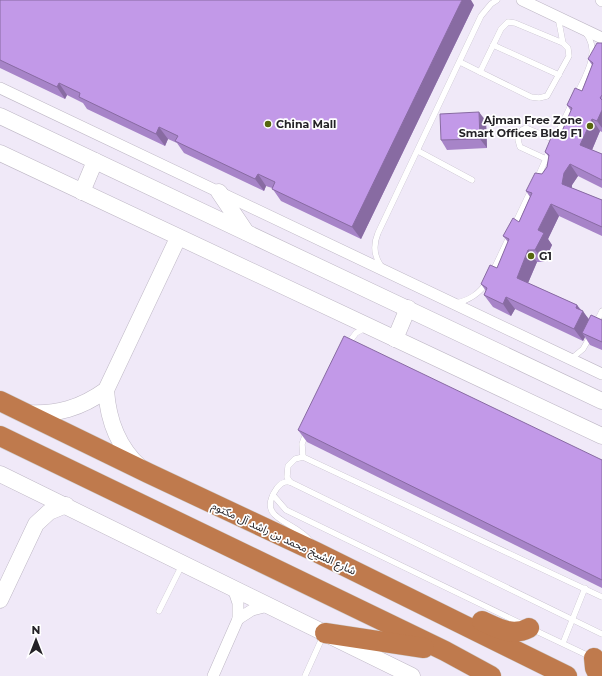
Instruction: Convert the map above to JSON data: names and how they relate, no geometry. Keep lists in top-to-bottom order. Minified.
{"streets":{"highway":["شارع الشيخ محمد بن راشد آل مكتوم"]},"places":["China Mall","Ajman Free Zone Smart Offices Bldg F1","G1"],"north":"top"}
